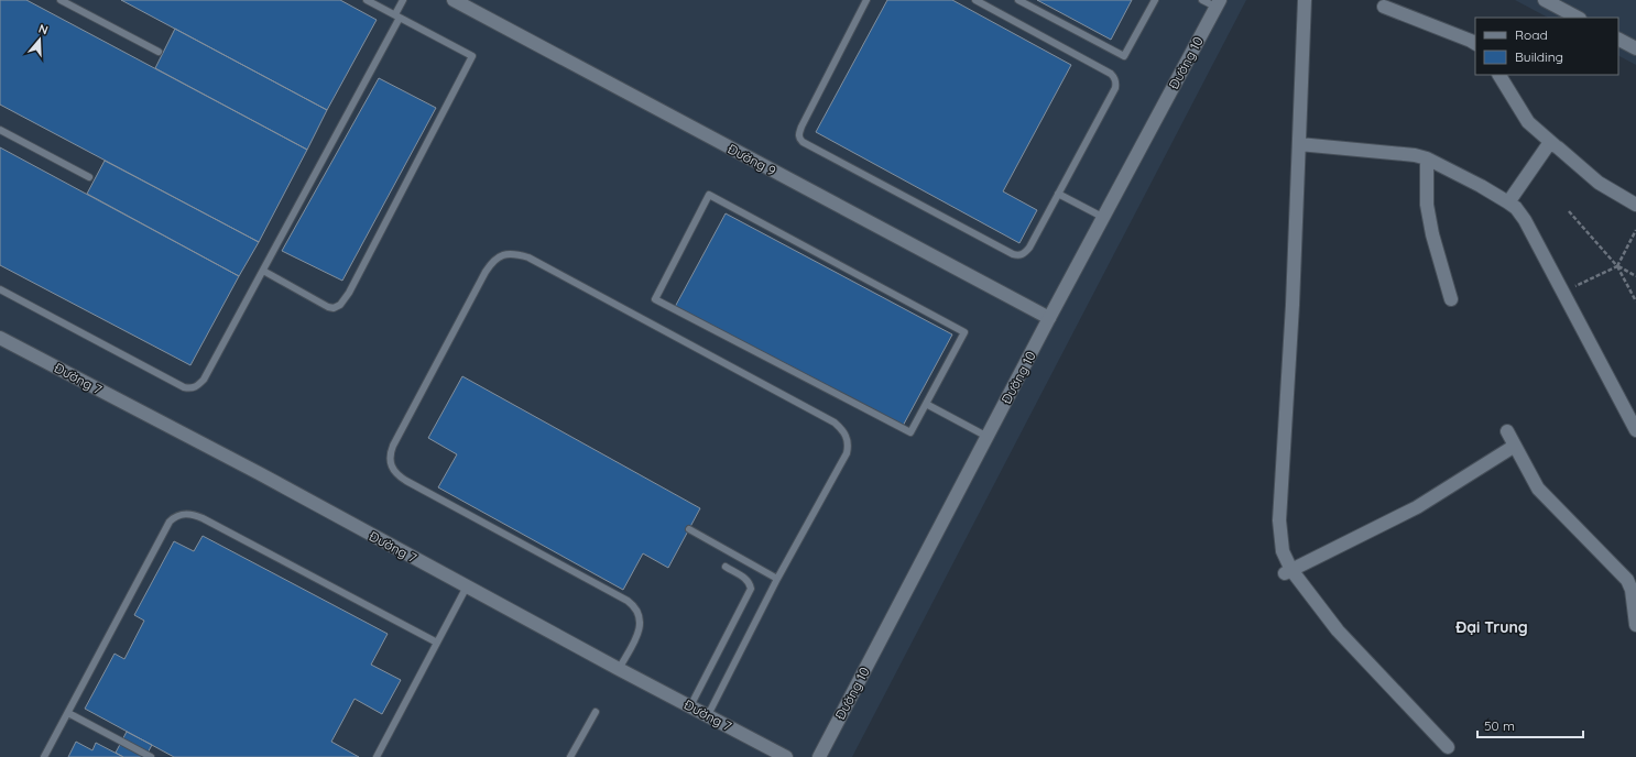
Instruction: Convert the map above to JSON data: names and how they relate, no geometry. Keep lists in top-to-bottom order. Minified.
{"streets":{"street":["Đường 10","Đường 9","Đường 7"]},"crossings":[["Đường 10","Đường 9"]],"districts":["Đại Trung"],"legend":["Road","Building"],"scale_bar":"50 m","north":"top"}
